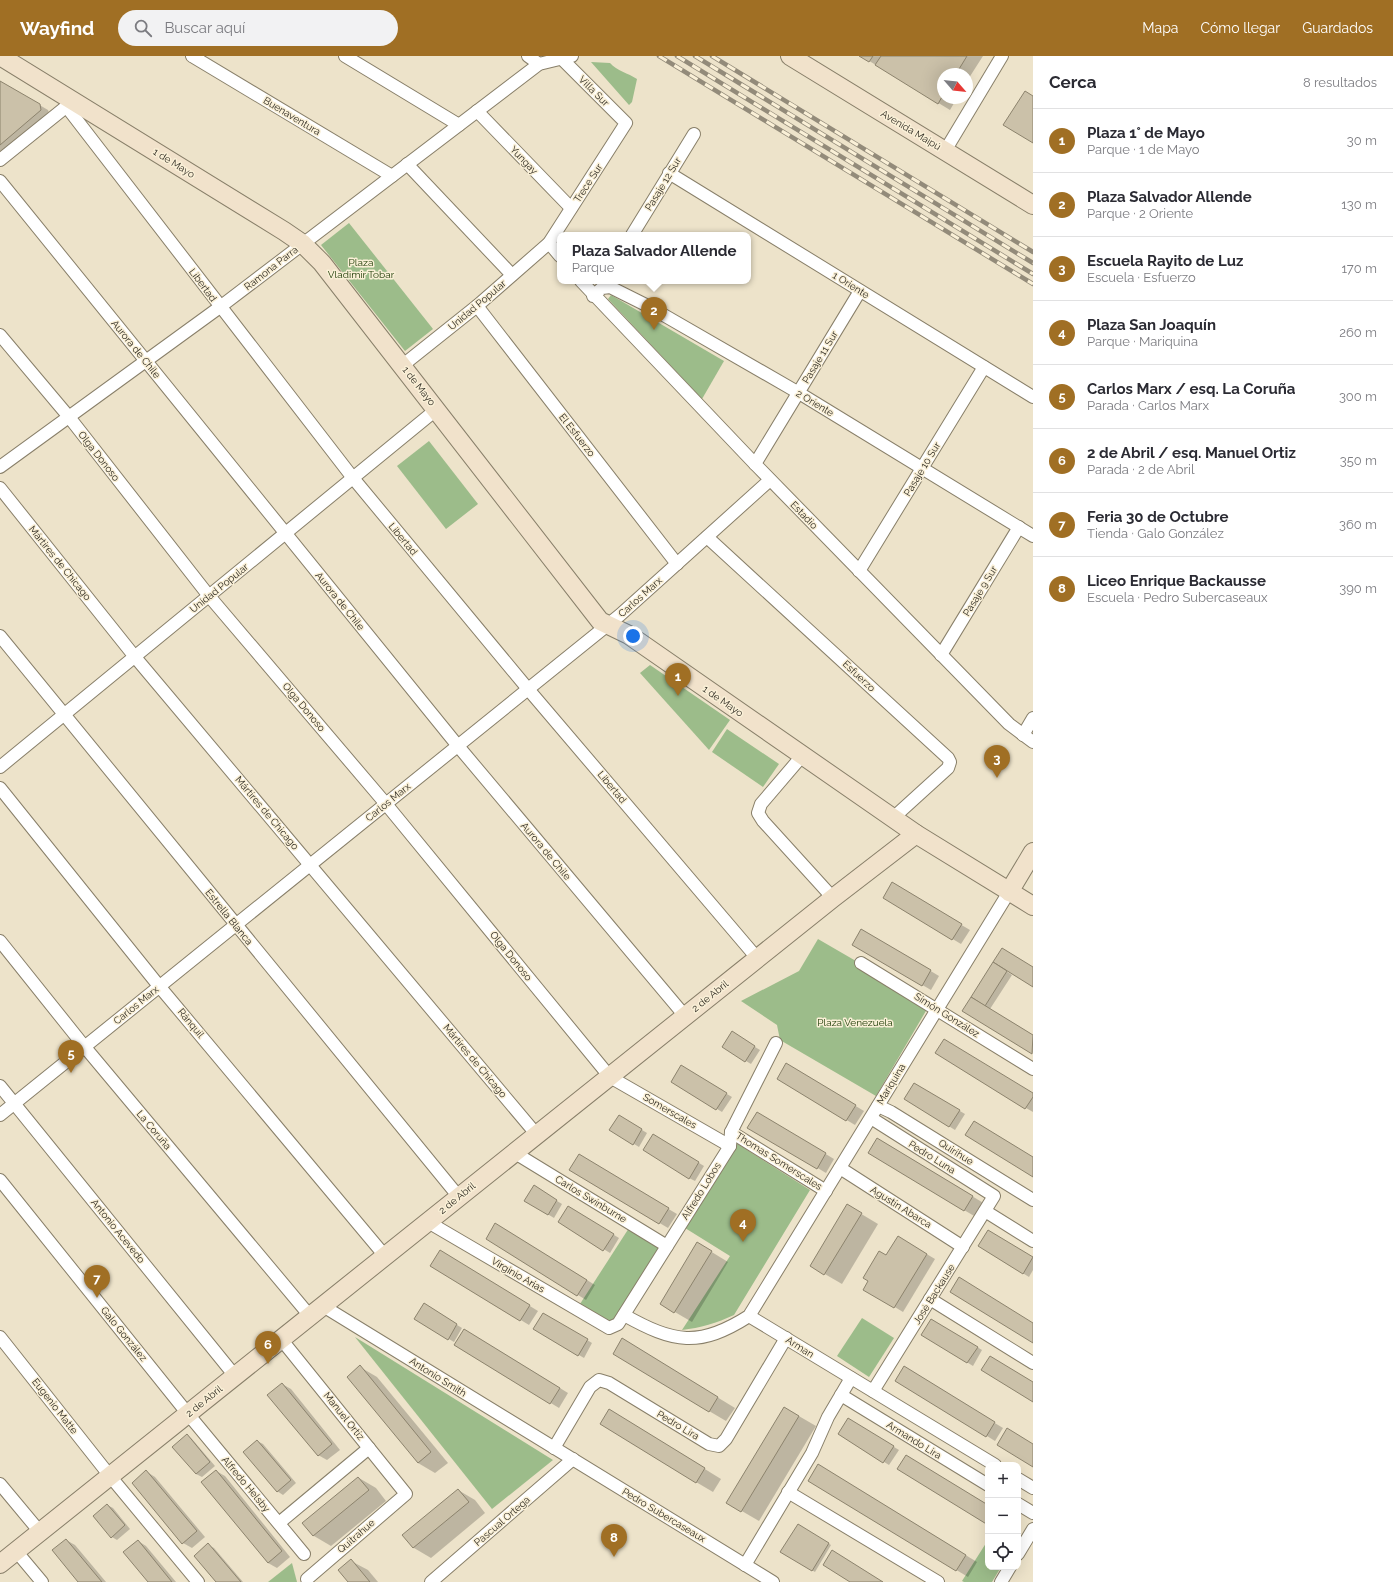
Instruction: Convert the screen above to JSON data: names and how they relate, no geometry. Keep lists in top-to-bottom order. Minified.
{"streets":{"street":["Villa Sur","Buenaventura","Avenida Maipú","Yungay","1 de Mayo","Trece Sur","Pasaje 12 Sur","Ramona Parra","Libertad","1 Oriente","Unidad Popular","Aurora de Chile","Pasaje 11 Sur","2 Oriente","El Esfuerzo","Olga Donoso","Pasaje 10 Sur","Estadio","Mártires de Chicago","Pasaje 9 Sur","Carlos Marx","Esfuerzo","Estrella Blanca","2 de Abril","Simón González","Ránquil","Mariquina","Somerscales","La Coruña","Quirihue","Pedro Luna","Thomas Somerscales","Alfredo Lobos","Carlos Swinburne","Agustín Abarca","Antonio Acevedo","Virginio Arias","José Backause","Galo González","Arman","Antonio Smith","Eugenio Matte","Manuel Ortiz","Pedro Lira","Armando Lira","Alfredo Helsby","Pedro Subercaseaux","Pascual Ortega","Quitrahue"]},"crossings":[["Villa Sur","Trece Sur"],["Buenaventura","Ramona Parra"],["Yungay","Trece Sur"],["Yungay","Ramona Parra"],["1 de Mayo","Ramona Parra"],["1 de Mayo","Libertad"],["1 de Mayo","Unidad Popular"],["1 de Mayo","Carlos Marx"],["1 de Mayo","Esfuerzo"],["1 de Mayo","2 de Abril"],["1 de Mayo","Mariquina"],["Trece Sur","Unidad Popular"],["Pasaje 12 Sur","1 Oriente"],["Ramona Parra","Libertad"],["Ramona Parra","Aurora de Chile"],["Ramona Parra","Olga Donoso"],["Libertad","Unidad Popular"],["Libertad","Carlos Marx"],["Libertad","2 de Abril"],["1 Oriente","Pasaje 11 Sur"],["1 Oriente","Pasaje 10 Sur"],["Unidad Popular","Aurora de Chile"],["Unidad Popular","El Esfuerzo"],["Unidad Popular","Olga Donoso"],["Unidad Popular","Mártires de Chicago"],["Unidad Popular","Estrella Blanca"],["Aurora de Chile","Carlos Marx"],["Aurora de Chile","2 de Abril"],["Pasaje 11 Sur","2 Oriente"],["Pasaje 11 Sur","Estadio"],["2 Oriente","Pasaje 10 Sur"],["2 Oriente","Estadio"],["2 Oriente","Pasaje 9 Sur"],["El Esfuerzo","Carlos Marx"],["Olga Donoso","Carlos Marx"],["Olga Donoso","2 de Abril"],["Olga Donoso","Somerscales"],["Pasaje 10 Sur","Estadio"],["Estadio","Pasaje 9 Sur"],["Estadio","Carlos Marx"],["Mártires de Chicago","Carlos Marx"],["Mártires de Chicago","2 de Abril"],["Carlos Marx","Esfuerzo"],["Carlos Marx","Estrella Blanca"],["Carlos Marx","Ránquil"],["Carlos Marx","La Coruña"],["Carlos Marx","Antonio Acevedo"],["Estrella Blanca","2 de Abril"],["2 de Abril","Ránquil"],["2 de Abril","Somerscales"],["2 de Abril","La Coruña"],["2 de Abril","Carlos Swinburne"],["2 de Abril","Antonio Acevedo"],["2 de Abril","Virginio Arias"],["2 de Abril","Galo González"],["2 de Abril","Antonio Smith"],["2 de Abril","Eugenio Matte"],["2 de Abril","Manuel Ortiz"],["2 de Abril","Alfredo Helsby"],["Simón González","Mariquina"],["Mariquina","Quirihue"],["Mariquina","Pedro Luna"],["Mariquina","Thomas Somerscales"],["Mariquina","Agustín Abarca"],["Mariquina","Arman"],["Somerscales","Alfredo Lobos"],["La Coruña","Antonio Smith"],["Pedro Luna","José Backause"],["Thomas Somerscales","Alfredo Lobos"],["Alfredo Lobos","Carlos Swinburne"],["Alfredo Lobos","Virginio Arias"],["Agustín Abarca","José Backause"],["José Backause","Armando Lira"],["Galo González","Alfredo Helsby"],["Arman","Pedro Lira"],["Arman","Armando Lira"],["Antonio Smith","Pedro Lira"],["Antonio Smith","Pedro Subercaseaux"],["Manuel Ortiz","Quitrahue"],["Pedro Lira","Pedro Subercaseaux"],["Pedro Subercaseaux","Pascual Ortega"]],"parks":["Plaza Vladimir Tobar","Plaza Venezuela"],"north":"bottom right","page":{"header":"Wayfind","search":"Buscar aquí","nav":["Mapa","Cómo llegar","Guardados"],"heading":["Cerca","8 resultados"],"list":[{"mark":"1","name":"Plaza 1° de Mayo","note":"Parque · 1 de Mayo","value":"30 m"},{"mark":"2","name":"Plaza Salvador Allende","note":"Parque · 2 Oriente","value":"130 m"},{"mark":"3","name":"Escuela Rayito de Luz","note":"Escuela · Esfuerzo","value":"170 m"},{"mark":"4","name":"Plaza San Joaquín","note":"Parque · Mariquina","value":"260 m"},{"mark":"5","name":"Carlos Marx / esq. La Coruña","note":"Parada · Carlos Marx","value":"300 m"},{"mark":"6","name":"2 de Abril / esq. Manuel Ortiz","note":"Parada · 2 de Abril","value":"350 m"},{"mark":"7","name":"Feria 30 de Octubre","note":"Tienda · Galo González","value":"360 m"},{"mark":"8","name":"Liceo Enrique Backausse","note":"Escuela · Pedro Subercaseaux","value":"390 m"}],"popup":["Plaza Salvador Allende","Parque"],"pins":["2","1","3","5","4","7","6","8"],"map_buttons":["+","−"]}}
